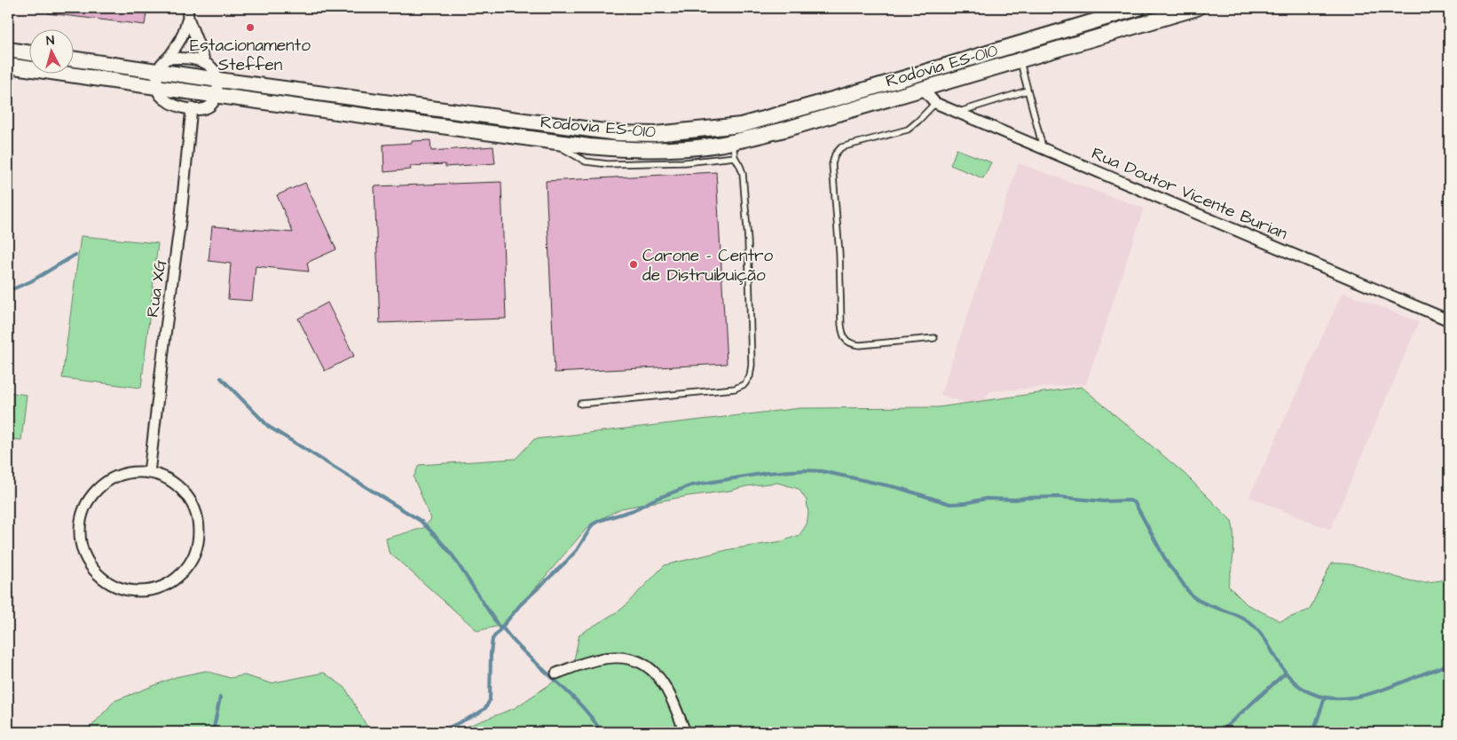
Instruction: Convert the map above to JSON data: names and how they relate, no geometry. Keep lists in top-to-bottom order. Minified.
{"streets":{"main road":["Rodovia ES-010"],"street":["Rua Doutor Vicente Burian","Rua XG"]},"crossings":[["Rodovia ES-010","Rua Doutor Vicente Burian"]],"places":["Estacionamento Steffen","Carone - Centro de Distruibuição"],"north":"top"}
